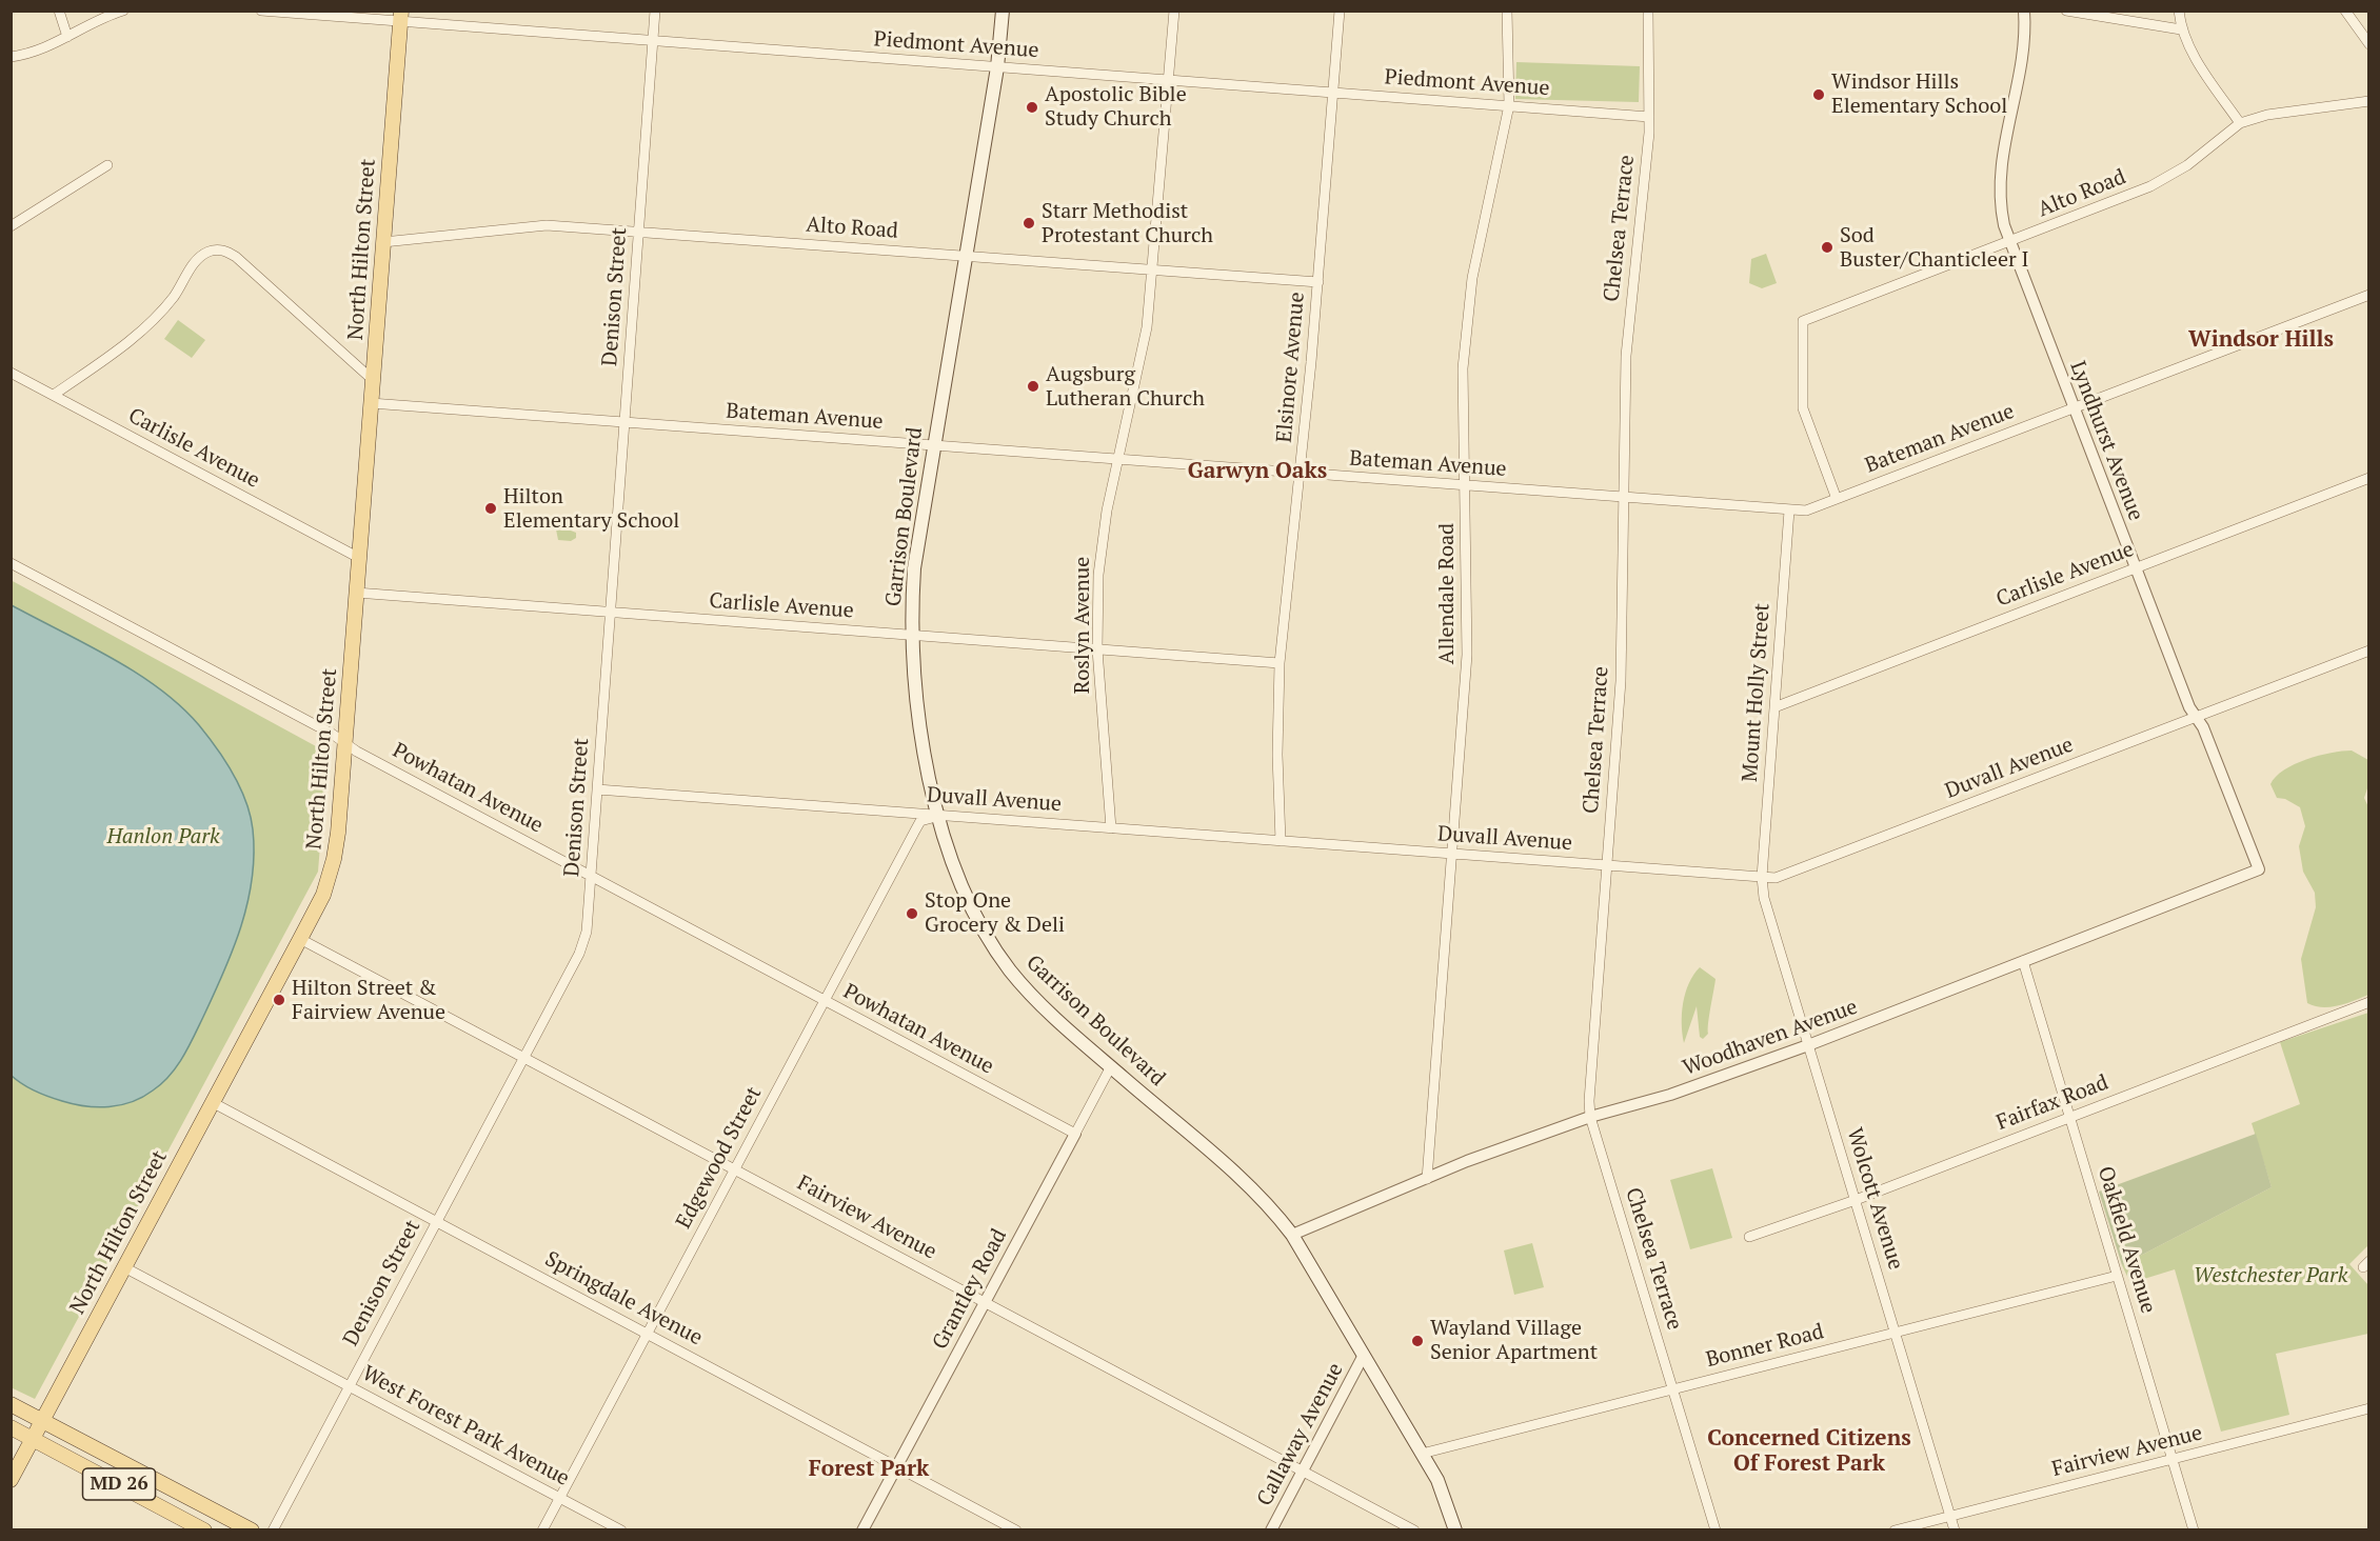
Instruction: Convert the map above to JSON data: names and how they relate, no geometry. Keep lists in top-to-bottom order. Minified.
{"streets":{"main road":["North Hilton Street","Garrison Boulevard","MD 26"],"street":["Piedmont Avenue","Alto Road","Chelsea Terrace","Denison Street","Elsinore Avenue","Bateman Avenue","Lyndhurst Avenue","Carlisle Avenue","Allendale Road","Roslyn Avenue","Mount Holly Street","Duvall Avenue","Powhatan Avenue","Woodhaven Avenue","Fairfax Road","Edgewood Street","Wolcott Avenue","Fairview Avenue","Oakfield Avenue","Grantley Road","Springdale Avenue","Bonner Road","West Forest Park Avenue","Callaway Avenue"]},"crossings":[["Piedmont Avenue","Chelsea Terrace"],["Piedmont Avenue","North Hilton Street"],["Piedmont Avenue","Denison Street"],["Piedmont Avenue","Elsinore Avenue"],["Piedmont Avenue","Garrison Boulevard"],["Piedmont Avenue","Allendale Road"],["Piedmont Avenue","Roslyn Avenue"],["Alto Road","North Hilton Street"],["Alto Road","Denison Street"],["Alto Road","Elsinore Avenue"],["Alto Road","Bateman Avenue"],["Alto Road","Lyndhurst Avenue"],["Alto Road","Garrison Boulevard"],["Alto Road","Roslyn Avenue"],["Chelsea Terrace","Bateman Avenue"],["Chelsea Terrace","Duvall Avenue"],["Chelsea Terrace","Woodhaven Avenue"],["Chelsea Terrace","Bonner Road"],["North Hilton Street","Bateman Avenue"],["North Hilton Street","Carlisle Avenue"],["North Hilton Street","Powhatan Avenue"],["North Hilton Street","Fairview Avenue"],["North Hilton Street","Springdale Avenue"],["North Hilton Street","West Forest Park Avenue"],["North Hilton Street","MD 26"],["Denison Street","Bateman Avenue"],["Denison Street","Carlisle Avenue"],["Denison Street","Duvall Avenue"],["Denison Street","Powhatan Avenue"],["Denison Street","Fairview Avenue"],["Denison Street","Springdale Avenue"],["Denison Street","West Forest Park Avenue"],["Elsinore Avenue","Bateman Avenue"],["Elsinore Avenue","Carlisle Avenue"],["Elsinore Avenue","Duvall Avenue"],["Bateman Avenue","Lyndhurst Avenue"],["Bateman Avenue","Garrison Boulevard"],["Bateman Avenue","Allendale Road"],["Bateman Avenue","Roslyn Avenue"],["Bateman Avenue","Mount Holly Street"],["Lyndhurst Avenue","Carlisle Avenue"],["Lyndhurst Avenue","Duvall Avenue"],["Lyndhurst Avenue","Woodhaven Avenue"],["Carlisle Avenue","Garrison Boulevard"],["Carlisle Avenue","Roslyn Avenue"],["Carlisle Avenue","Mount Holly Street"],["Garrison Boulevard","Duvall Avenue"],["Garrison Boulevard","Woodhaven Avenue"],["Garrison Boulevard","Edgewood Street"],["Garrison Boulevard","Grantley Road"],["Garrison Boulevard","Bonner Road"],["Garrison Boulevard","Callaway Avenue"],["Allendale Road","Duvall Avenue"],["Allendale Road","Woodhaven Avenue"],["Roslyn Avenue","Duvall Avenue"],["Mount Holly Street","Duvall Avenue"],["Mount Holly Street","Wolcott Avenue"],["Duvall Avenue","Edgewood Street"],["Duvall Avenue","Wolcott Avenue"],["Powhatan Avenue","Edgewood Street"],["Powhatan Avenue","Grantley Road"],["Woodhaven Avenue","Wolcott Avenue"],["Woodhaven Avenue","Oakfield Avenue"],["Fairfax Road","Wolcott Avenue"],["Fairfax Road","Oakfield Avenue"],["Edgewood Street","Fairview Avenue"],["Edgewood Street","Springdale Avenue"],["Edgewood Street","West Forest Park Avenue"],["Wolcott Avenue","Fairview Avenue"],["Wolcott Avenue","Bonner Road"],["Fairview Avenue","Oakfield Avenue"],["Fairview Avenue","Grantley Road"],["Fairview Avenue","Callaway Avenue"],["Oakfield Avenue","Bonner Road"],["Grantley Road","Springdale Avenue"]],"districts":["Windsor Hills","Garwyn Oaks","Concerned Citizens Of Forest Park","Forest Park"],"parks":["Hanlon Park","Westchester Park"],"places":["Windsor Hills Elementary School","Apostolic Bible Study Church","Starr Methodist Protestant Church","Sod Buster/Chanticleer I","Augsburg Lutheran Church","Hilton Elementary School","Stop One Grocery & Deli","Hilton Street & Fairview Avenue","Wayland Village Senior Apartment"]}
